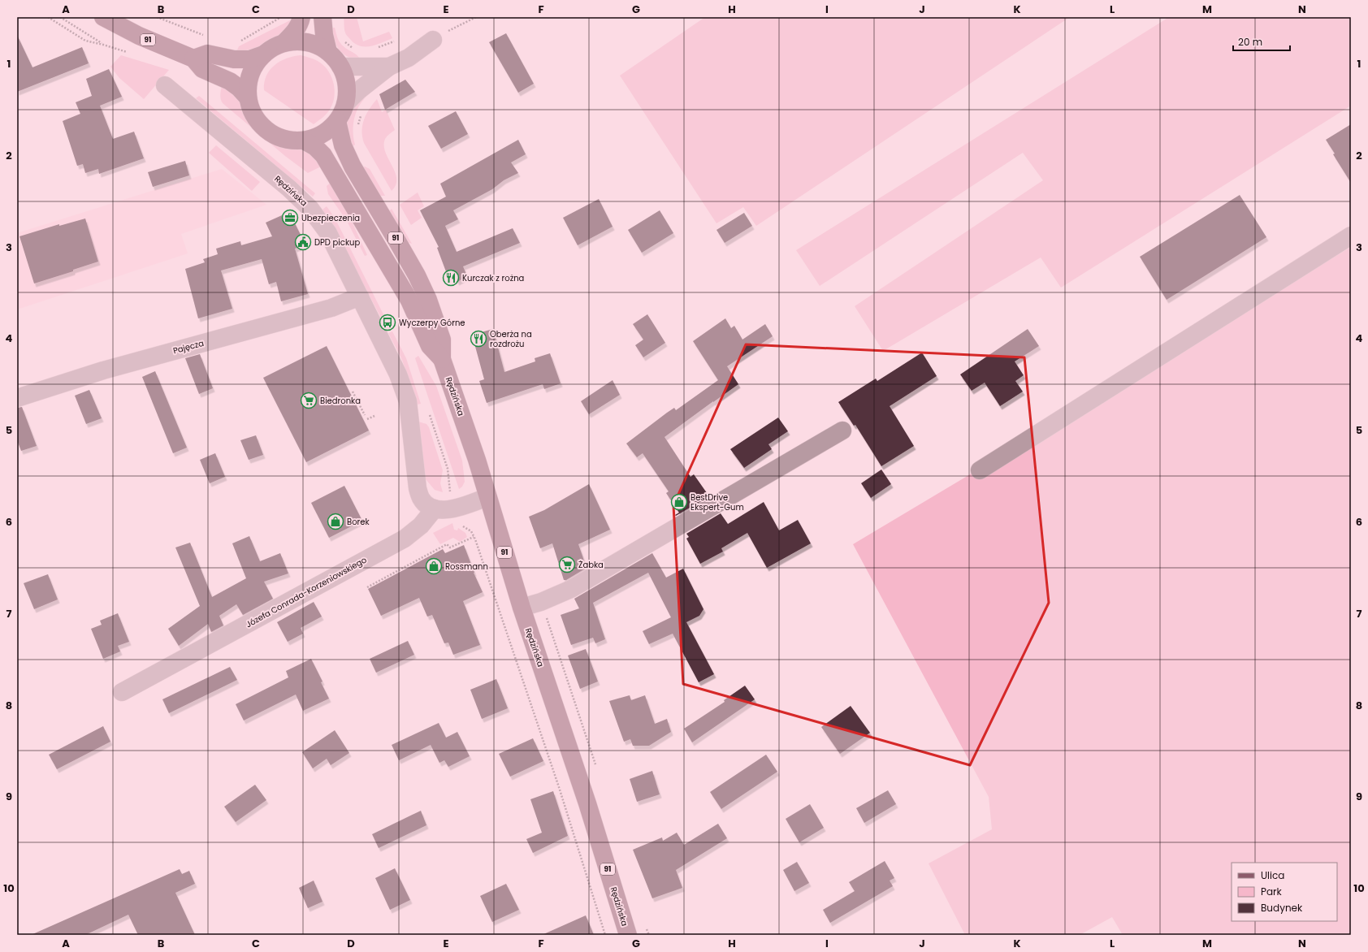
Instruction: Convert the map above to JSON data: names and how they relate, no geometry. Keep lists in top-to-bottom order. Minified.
{"streets":{"main road":["91","Rędzińska"],"street":["Pajęcza","Józefa Conrada-Korzeniowskiego"]},"crossings":[["91","Rędzińska"],["Rędzińska","Pajęcza"],["Rędzińska","Józefa Conrada-Korzeniowskiego"]],"places":{"office":["Ubezpieczenia"],"public building":["DPD pickup"],"restaurant":["Kurczak z rożna","Oberża na rozdrożu"],"bus stop":["Wyczerpy Górne"],"supermarket":["Biedronka","Żabka"],"shop":["BestDrive Ekspert-Gum","Borek","Rossmann"]},"legend":["Ulica","Park","Budynek"],"scale_bar":"20 m","grid":{"columns":["A","B","C","D","E","F","G","H","I","J","K","L","M","N"],"rows":["1","2","3","4","5","6","7","8","9","10"]}}
